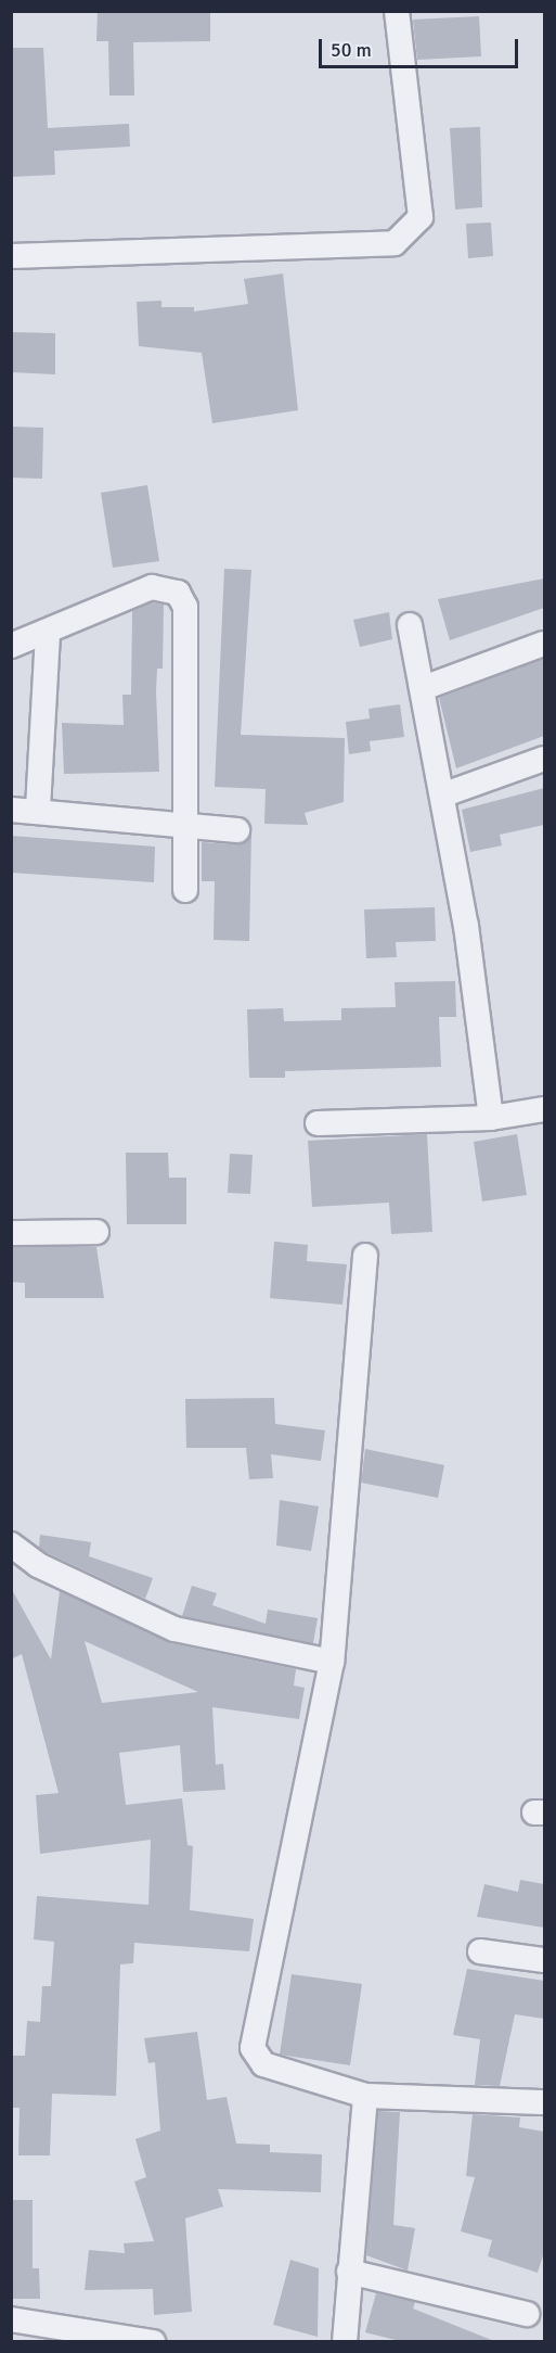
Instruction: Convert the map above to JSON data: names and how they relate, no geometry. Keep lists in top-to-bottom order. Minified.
{"scale_bar":"50 m"}
